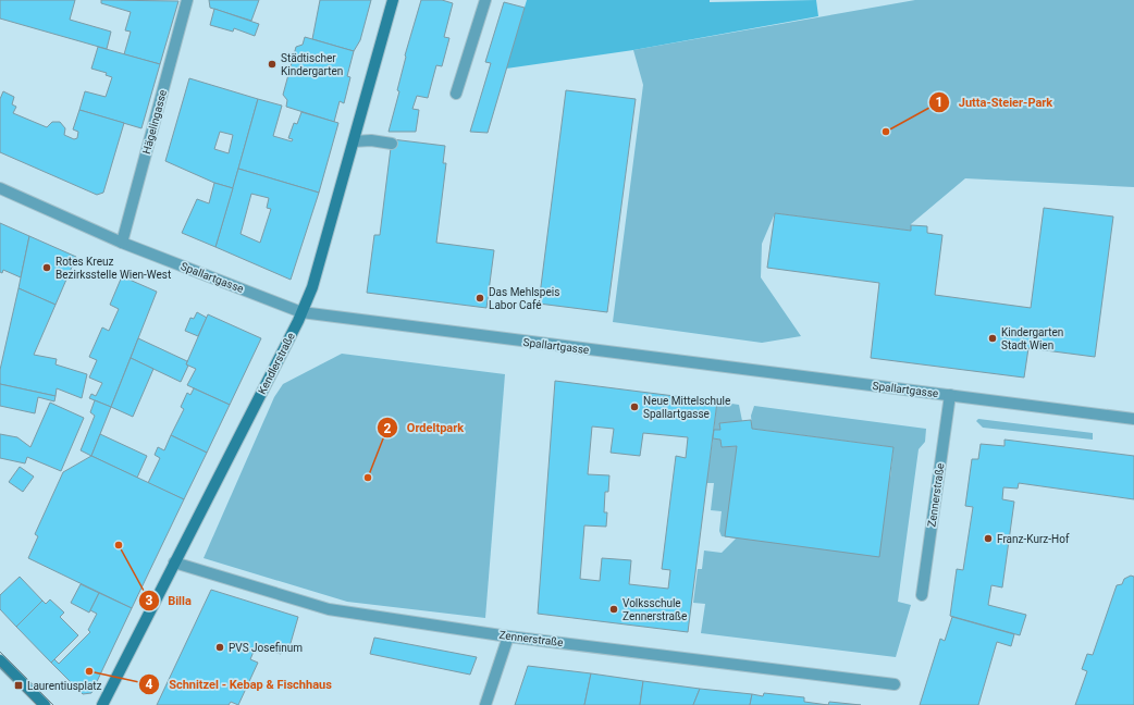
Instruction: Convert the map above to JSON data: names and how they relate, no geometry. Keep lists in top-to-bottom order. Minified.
{"streets":{"street":["Hägelingasse","Spallartgasse","Kendlerstraße","Zennerstraße"]},"crossings":[["Hägelingasse","Spallartgasse"],["Spallartgasse","Kendlerstraße"],["Spallartgasse","Zennerstraße"],["Kendlerstraße","Zennerstraße"]],"places":{"other":["Städtischer Kindergarten","Jutta-Steier-Park","Rotes Kreuz Bezirksstelle Wien-West","Das Mehlspeis Labor Café","Kindergarten Stadt Wien","Neue Mittelschule Spallartgasse","Ordeltpark","Franz-Kurz-Hof","Billa","Volksschule Zennerstraße","PVS Josefinum","Schnitzel - Kebap & Fischhaus"],"transit":["Laurentiusplatz"]}}
